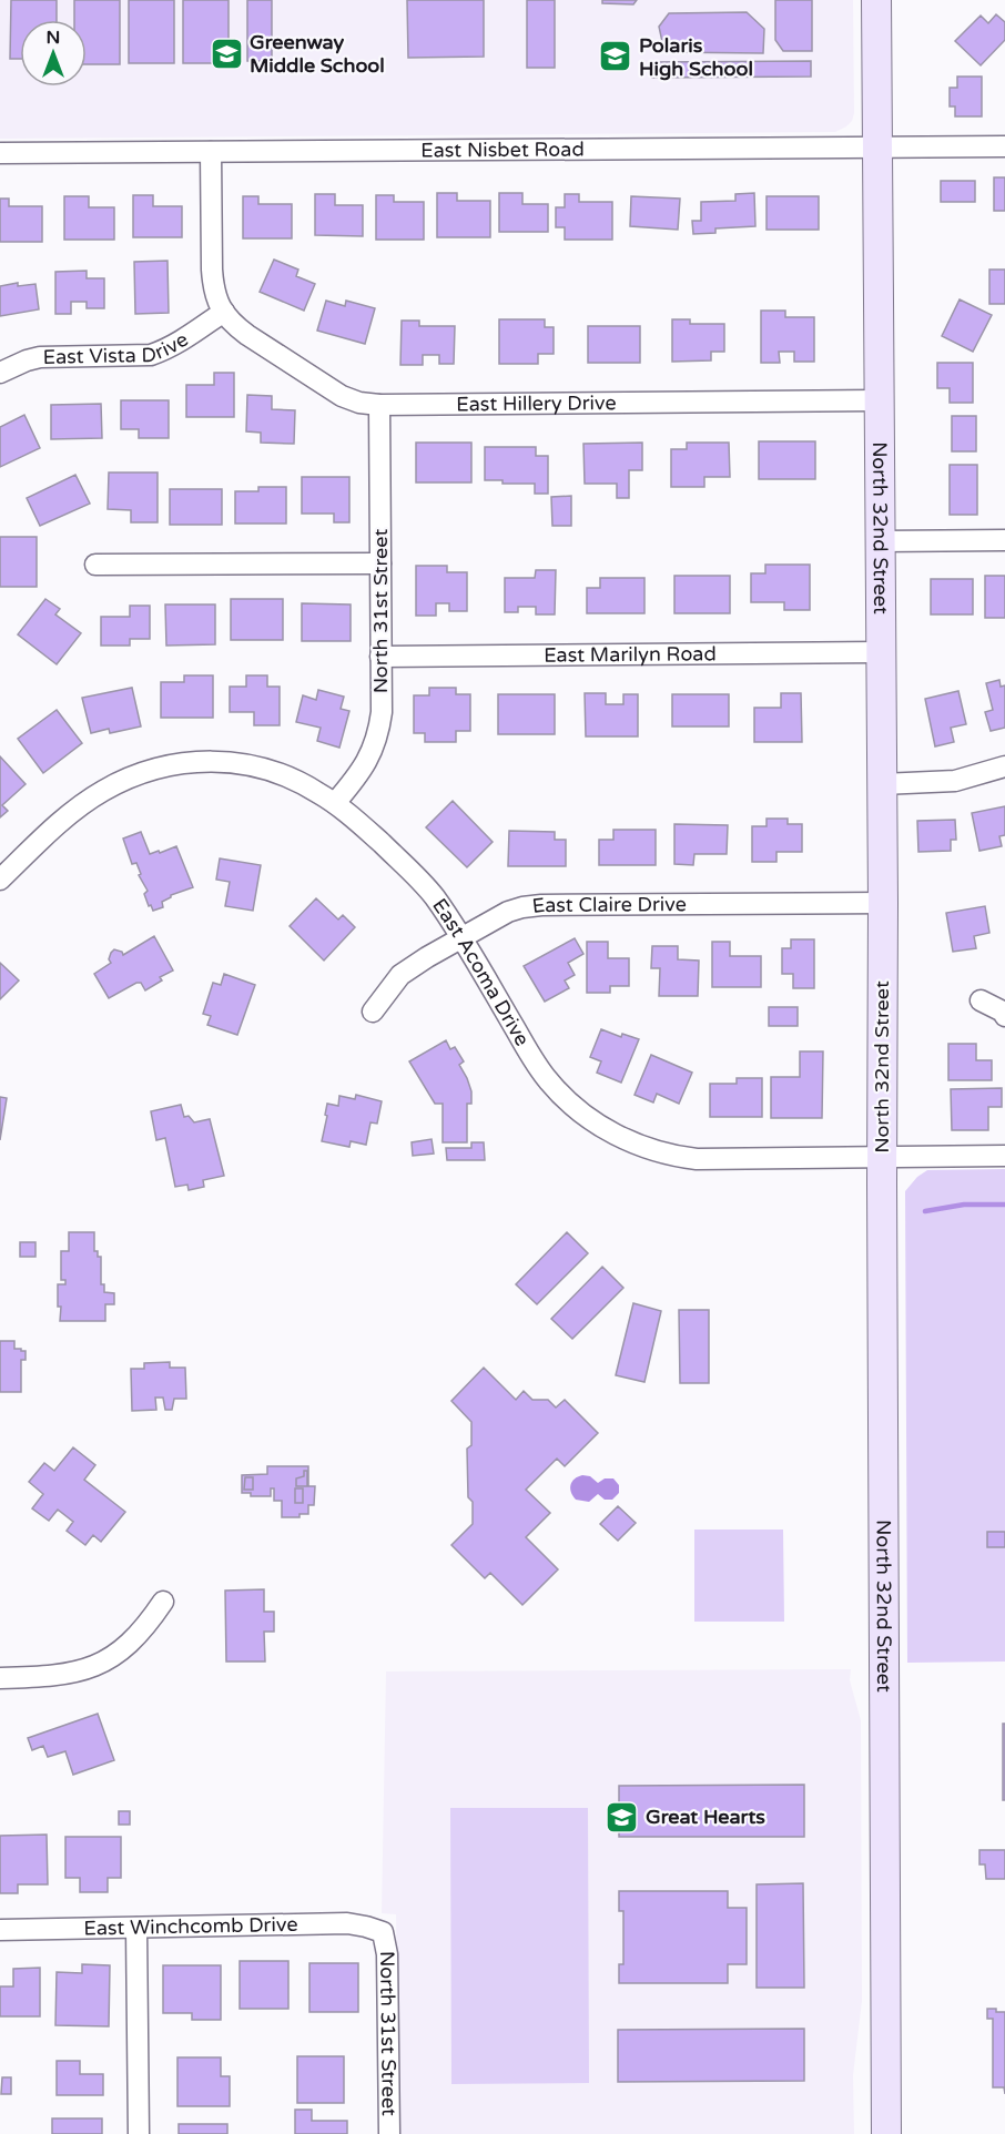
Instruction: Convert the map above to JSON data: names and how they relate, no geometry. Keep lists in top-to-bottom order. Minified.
{"streets":{"main road":["North 32nd Street"],"street":["East Nisbet Road","East Vista Drive","East Hillery Drive","North 31st Street","East Marilyn Road","East Claire Drive","East Acoma Drive","East Winchcomb Drive"]},"crossings":[["East Nisbet Road","North 32nd Street"],["East Vista Drive","East Hillery Drive"],["East Hillery Drive","North 32nd Street"],["East Hillery Drive","North 31st Street"],["North 32nd Street","East Marilyn Road"],["North 32nd Street","East Claire Drive"],["North 32nd Street","East Acoma Drive"],["North 31st Street","East Marilyn Road"],["North 31st Street","East Acoma Drive"],["North 31st Street","East Winchcomb Drive"],["East Claire Drive","East Acoma Drive"]],"places":{"school or university":["Greenway Middle School","Polaris High School","Great Hearts"]},"north":"top"}
